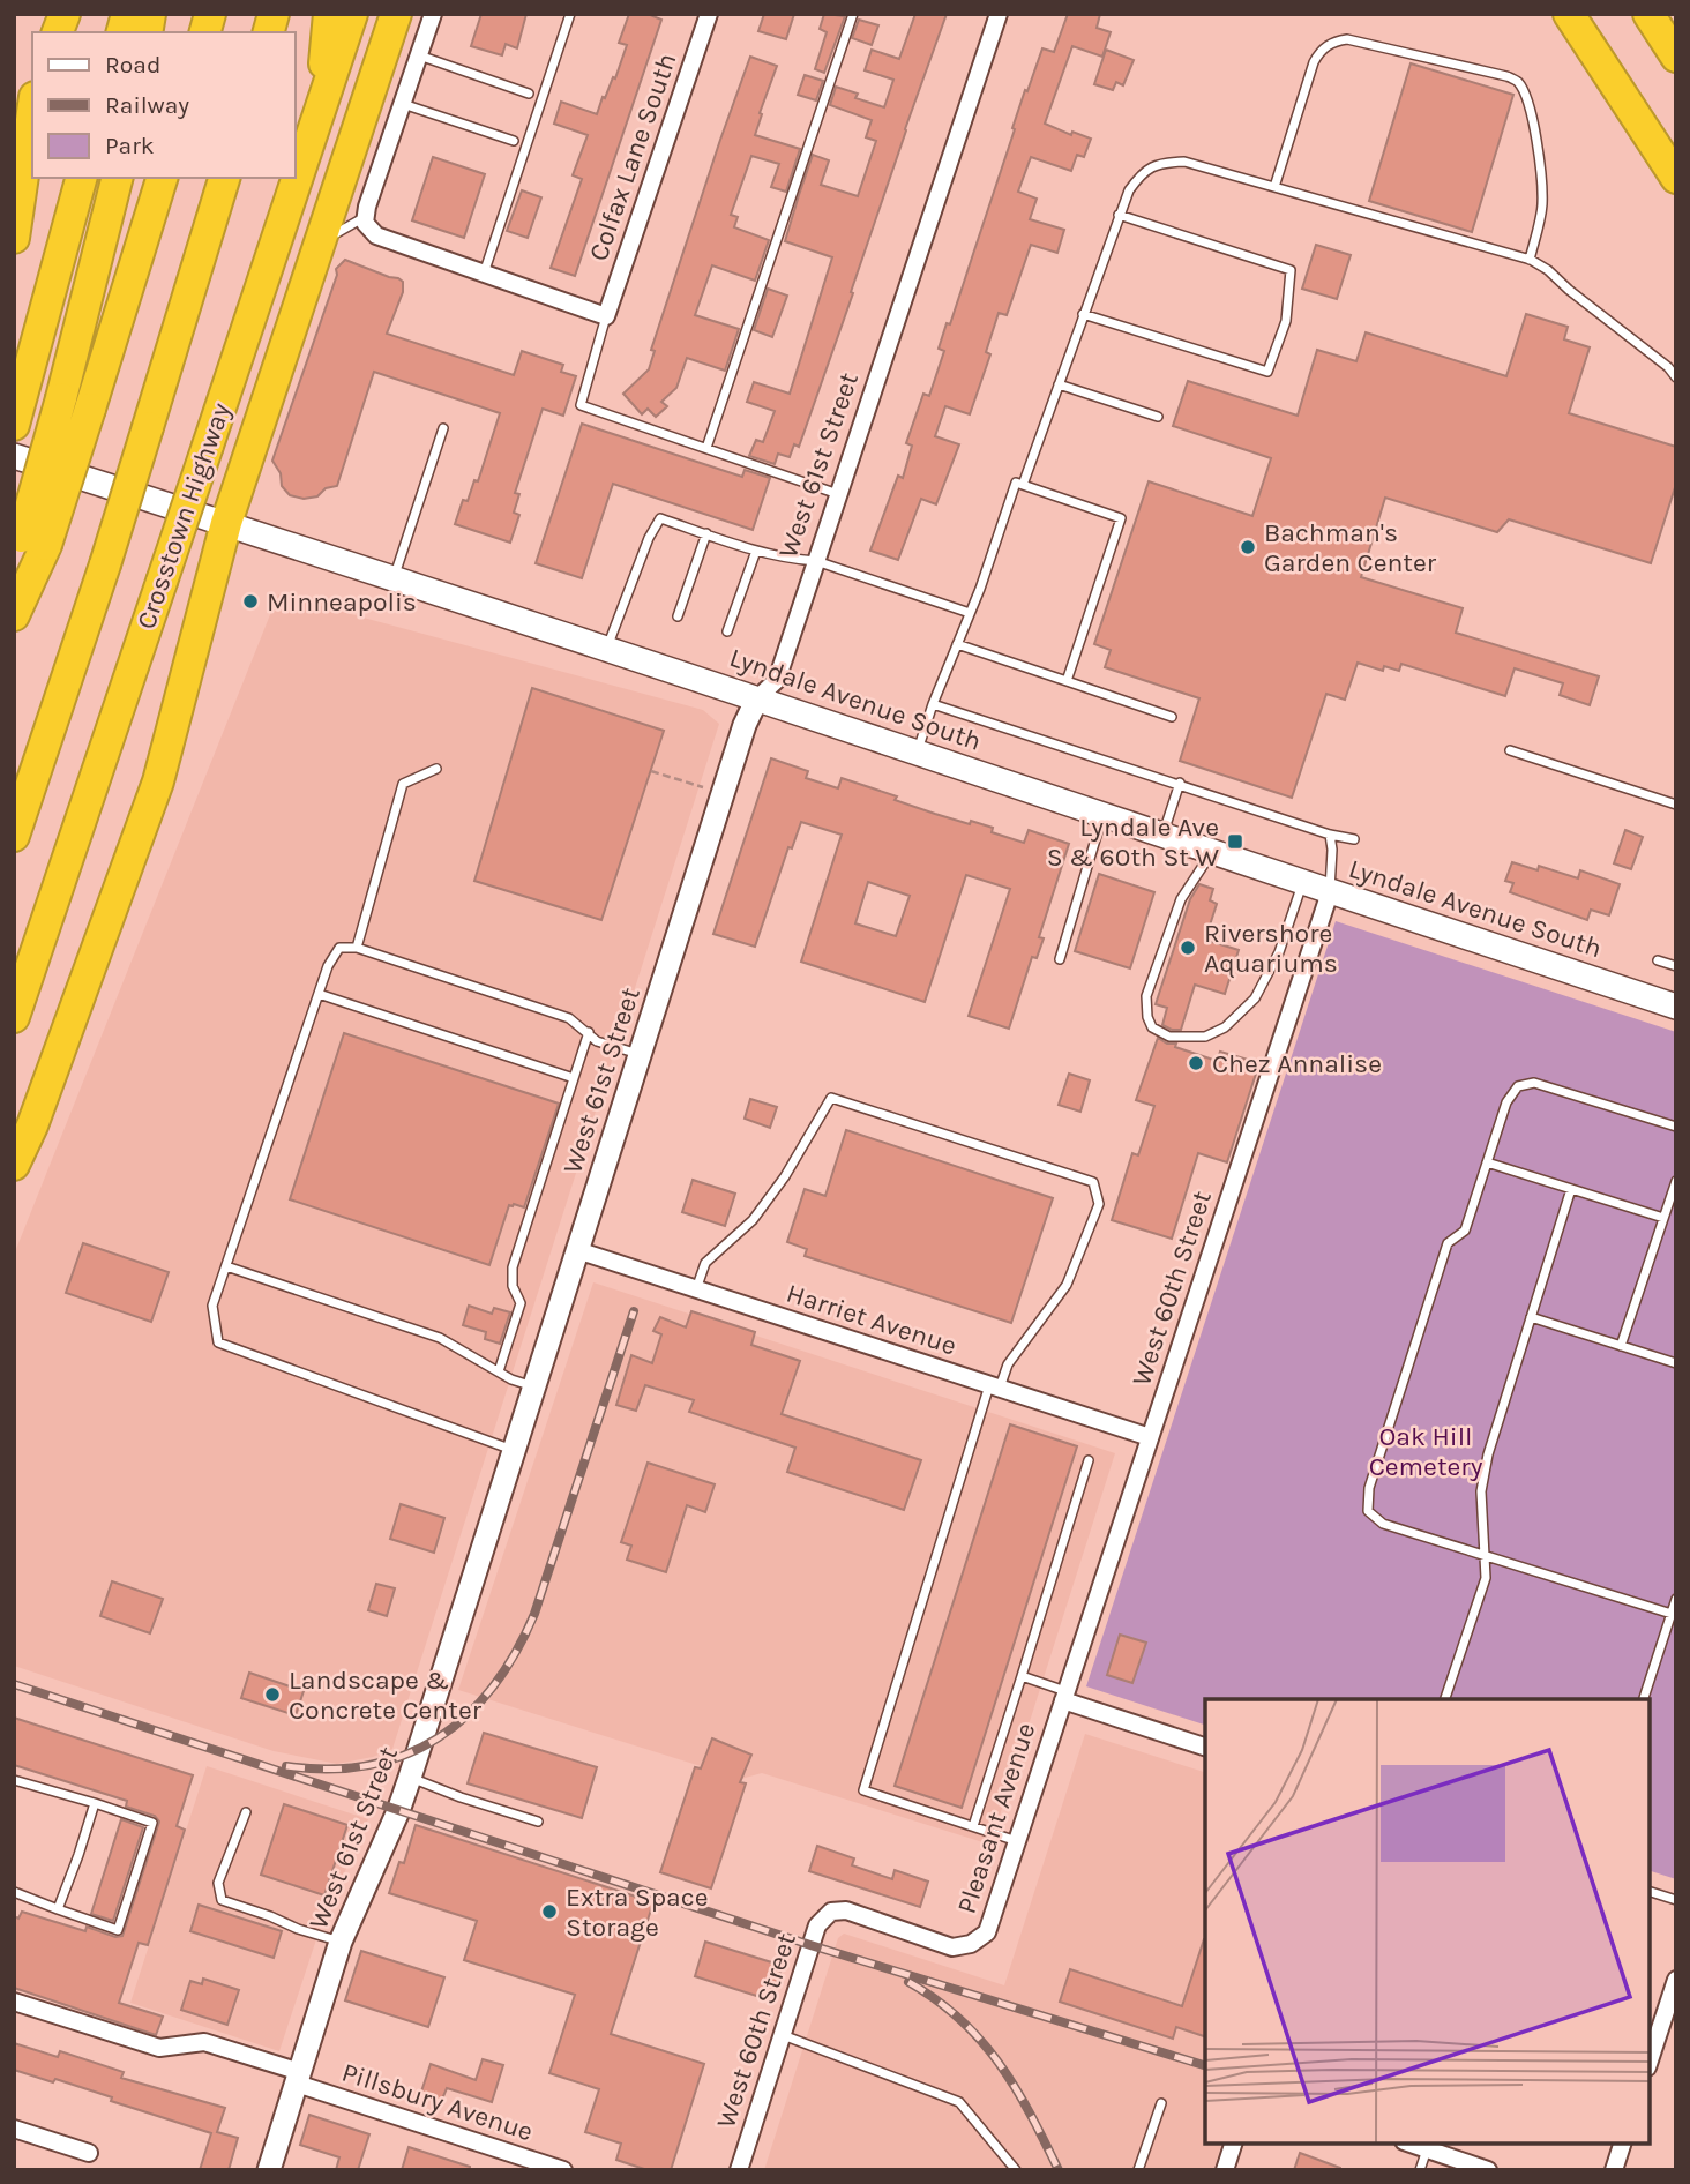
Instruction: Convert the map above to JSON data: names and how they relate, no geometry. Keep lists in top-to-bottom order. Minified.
{"streets":{"highway":["Crosstown Highway"],"main road":["Lyndale Avenue South"],"street":["Colfax Lane South","West 61st Street","West 60th Street","Harriet Avenue","Pleasant Avenue","Pillsbury Avenue"]},"crossings":[["West 61st Street","Lyndale Avenue South"],["West 61st Street","Harriet Avenue"],["West 61st Street","Pillsbury Avenue"],["Lyndale Avenue South","West 60th Street"],["West 60th Street","Harriet Avenue"],["West 60th Street","Pleasant Avenue"]],"parks":["Oak Hill Cemetery"],"places":{"other":["Bachman's Garden Center","Minneapolis","Rivershore Aquariums","Chez Annalise","Landscape & Concrete Center","Extra Space Storage"],"transit":["Lyndale Ave S & 60th St W"]},"legend":["Road","Railway","Park"]}
